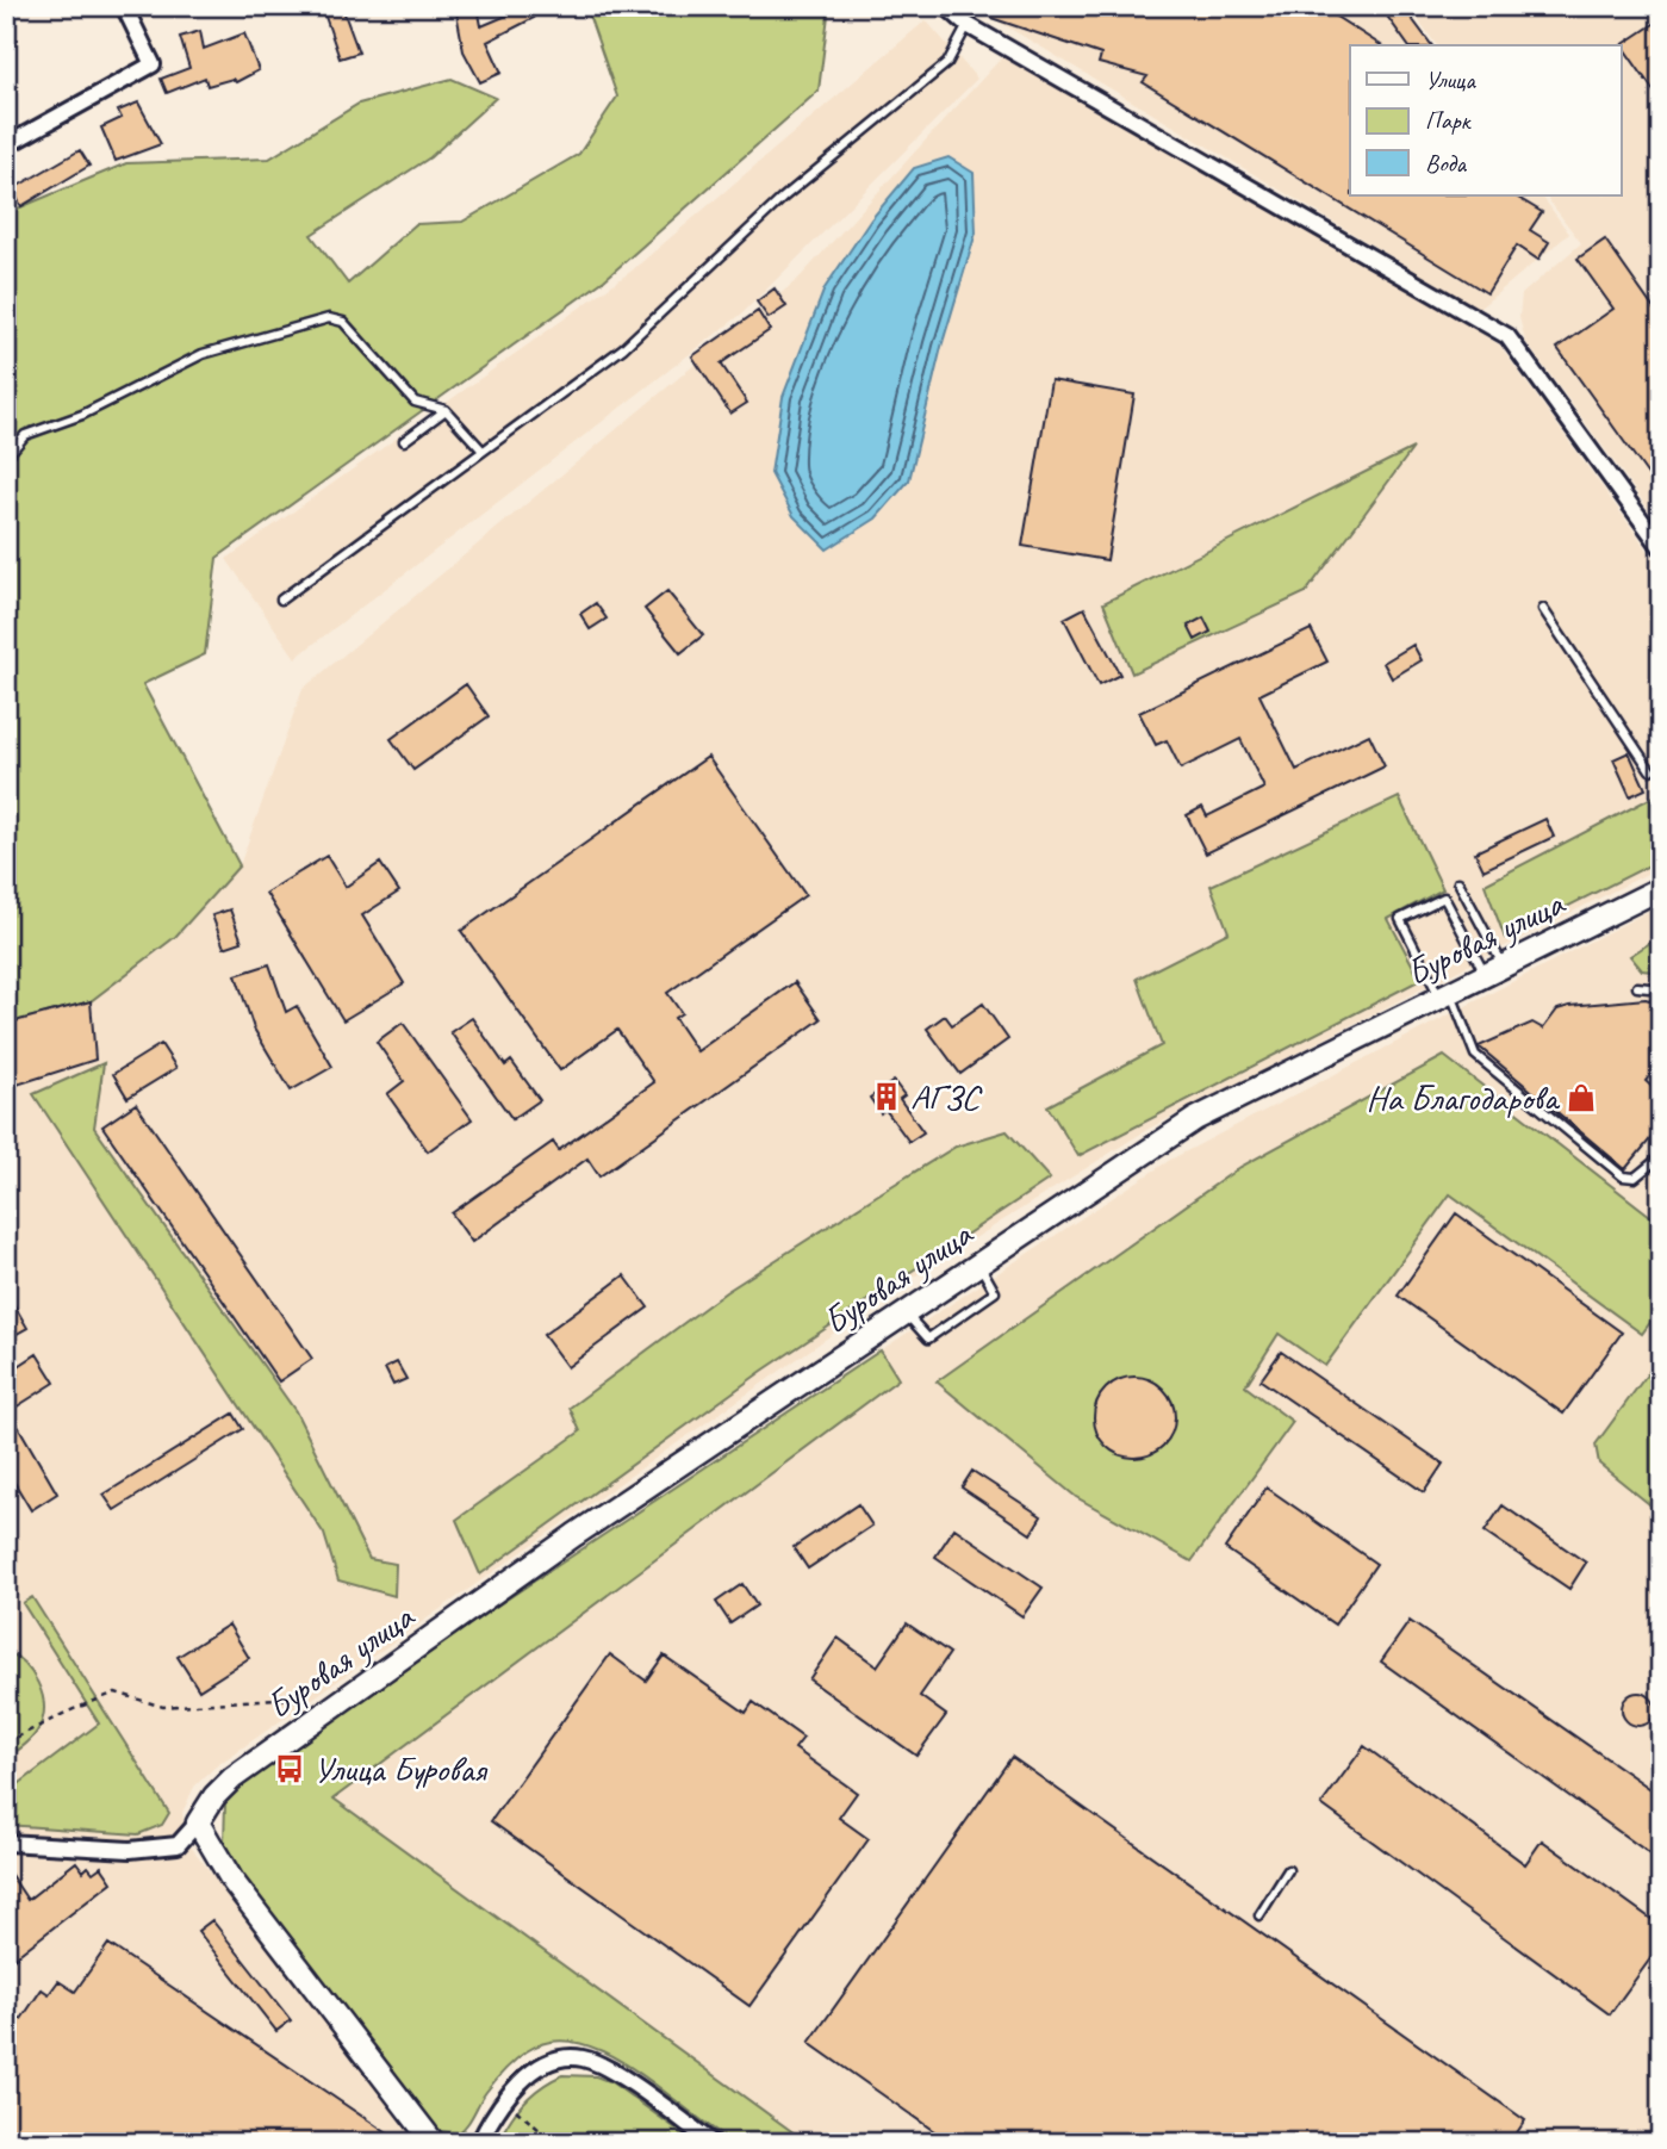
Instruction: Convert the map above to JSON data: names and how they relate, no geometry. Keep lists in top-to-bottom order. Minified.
{"streets":{"main road":["Буровая улица"]},"places":{"building":["АГЗС"],"shop":["На Благодарова"],"bus stop":["Улица Буровая"]},"legend":["Улица","Парк","Вода"]}
